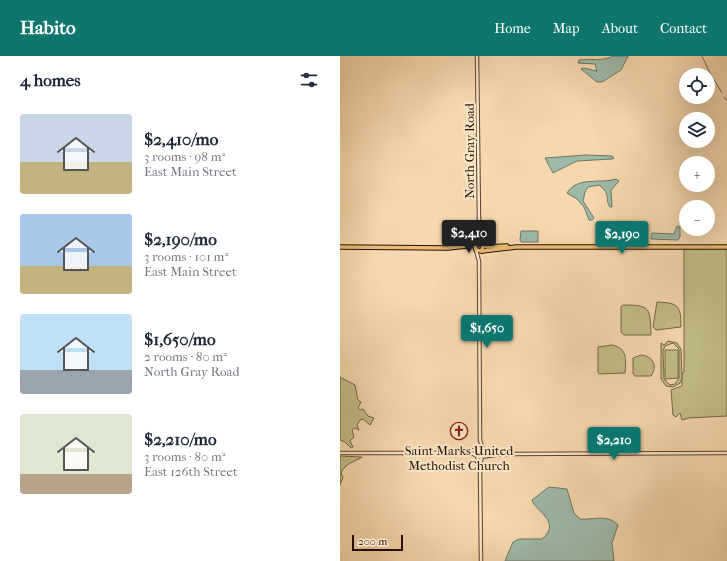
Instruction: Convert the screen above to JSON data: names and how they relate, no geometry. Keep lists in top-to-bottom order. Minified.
{"streets":{"street":["North Gray Road"]},"places":{"church":["Saint Marks United Methodist Church"]},"scale_bar":"200 m","page":{"header":"Habito","nav":["Home","Map","About","Contact"],"heading":"4 homes","map_buttons":["+","−"],"list":[{"name":"$2,410/mo","note":"3 rooms · 98 m² · East Main Street"},{"name":"$2,190/mo","note":"3 rooms · 101 m² · East Main Street"},{"name":"$1,650/mo","note":"2 rooms · 80 m² · North Gray Road"},{"name":"$2,210/mo","note":"3 rooms · 80 m² · East 126th Street"}],"price":["$2,410","$2,190","$1,650","$2,210"],"scale":"200 m"}}
